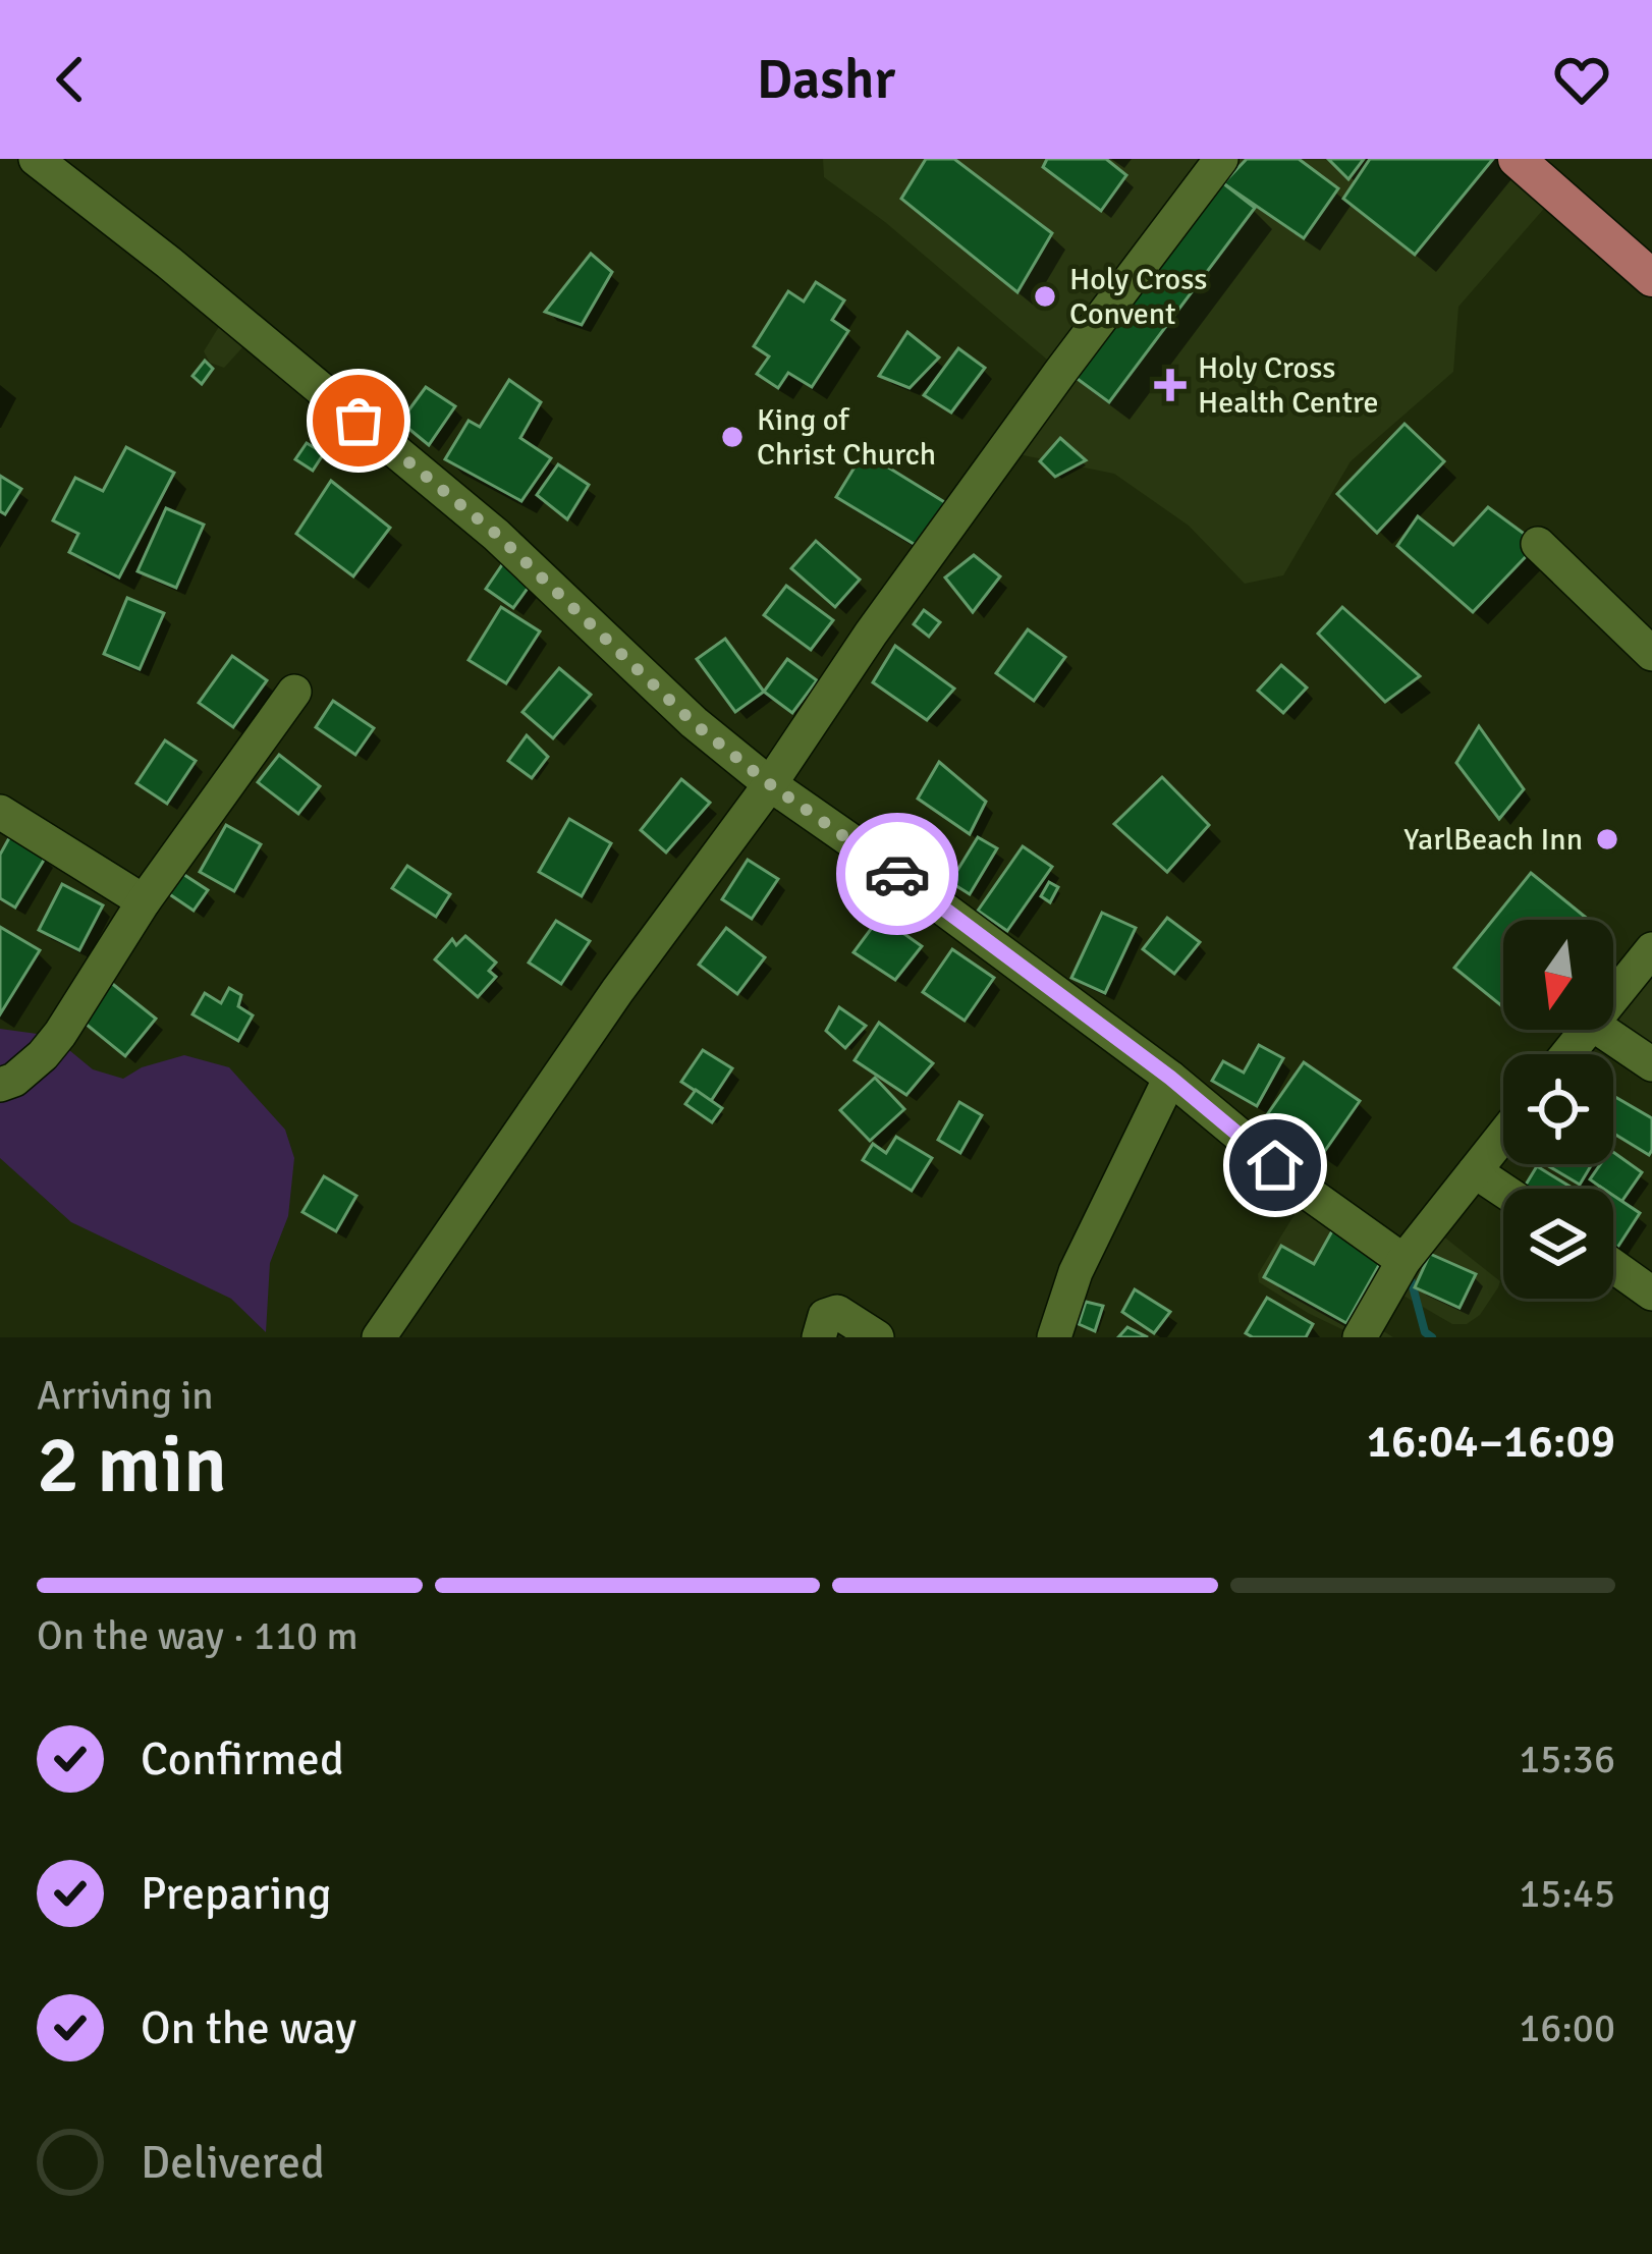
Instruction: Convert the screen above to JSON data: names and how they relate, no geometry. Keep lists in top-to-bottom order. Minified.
{"places":{"other":["Holy Cross Convent","King of Christ Church","YarlBeach Inn"],"health":["Holy Cross Health Centre"]},"north":"bottom","page":{"header":"Dashr","heading":["2 min","Arriving in","16:04–16:09"],"bar":"On the way · 110 m","list":[["Confirmed","15:36"],["Preparing","15:45"],["On the way","16:00"],"Delivered"]}}
